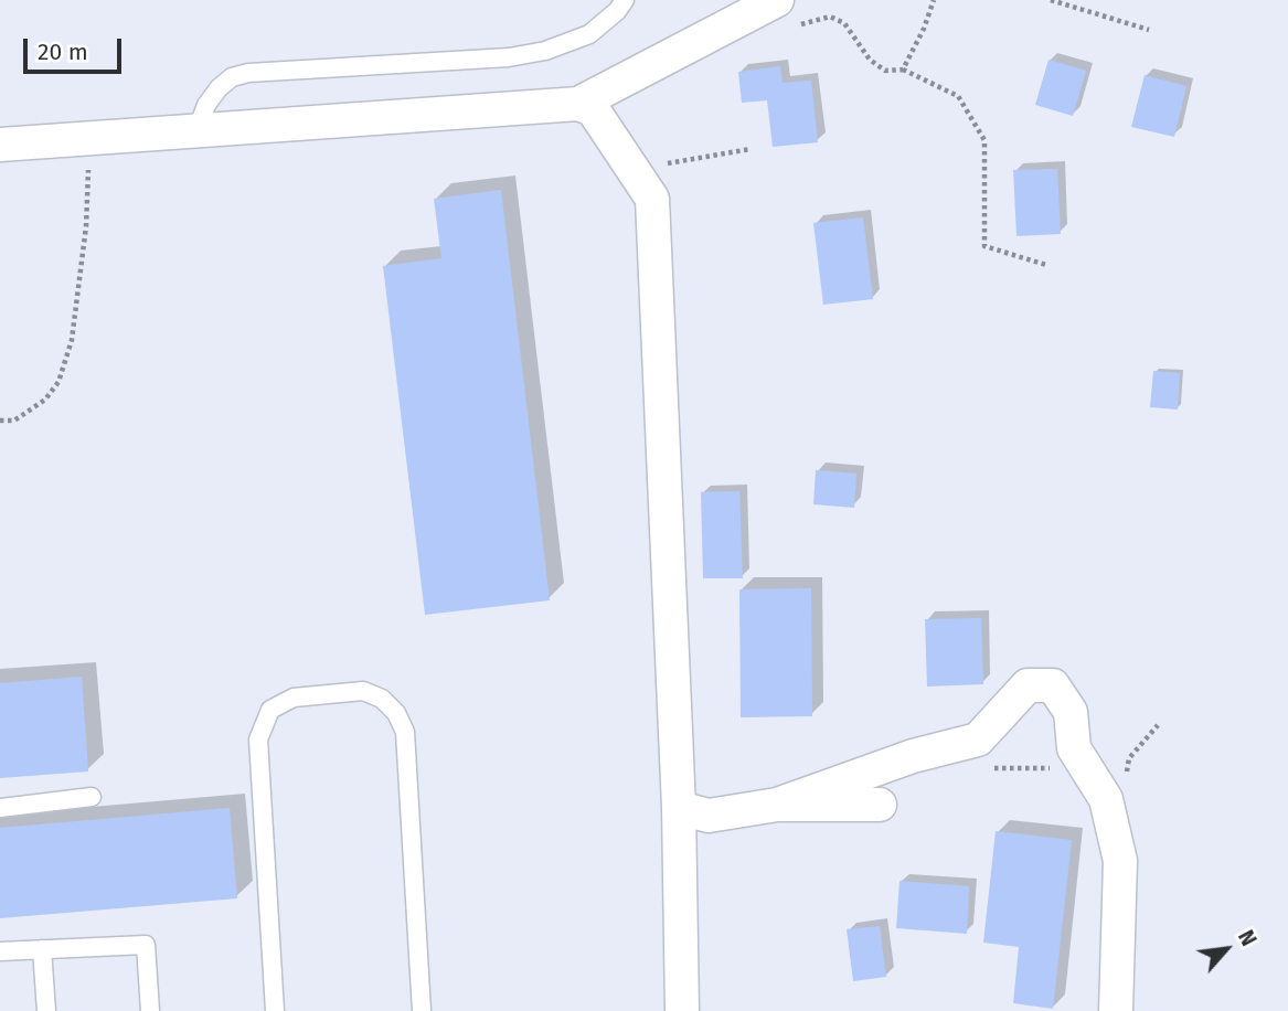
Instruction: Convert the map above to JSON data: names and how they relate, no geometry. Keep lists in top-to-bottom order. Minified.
{"scale_bar":"20 m","north":"top right"}
